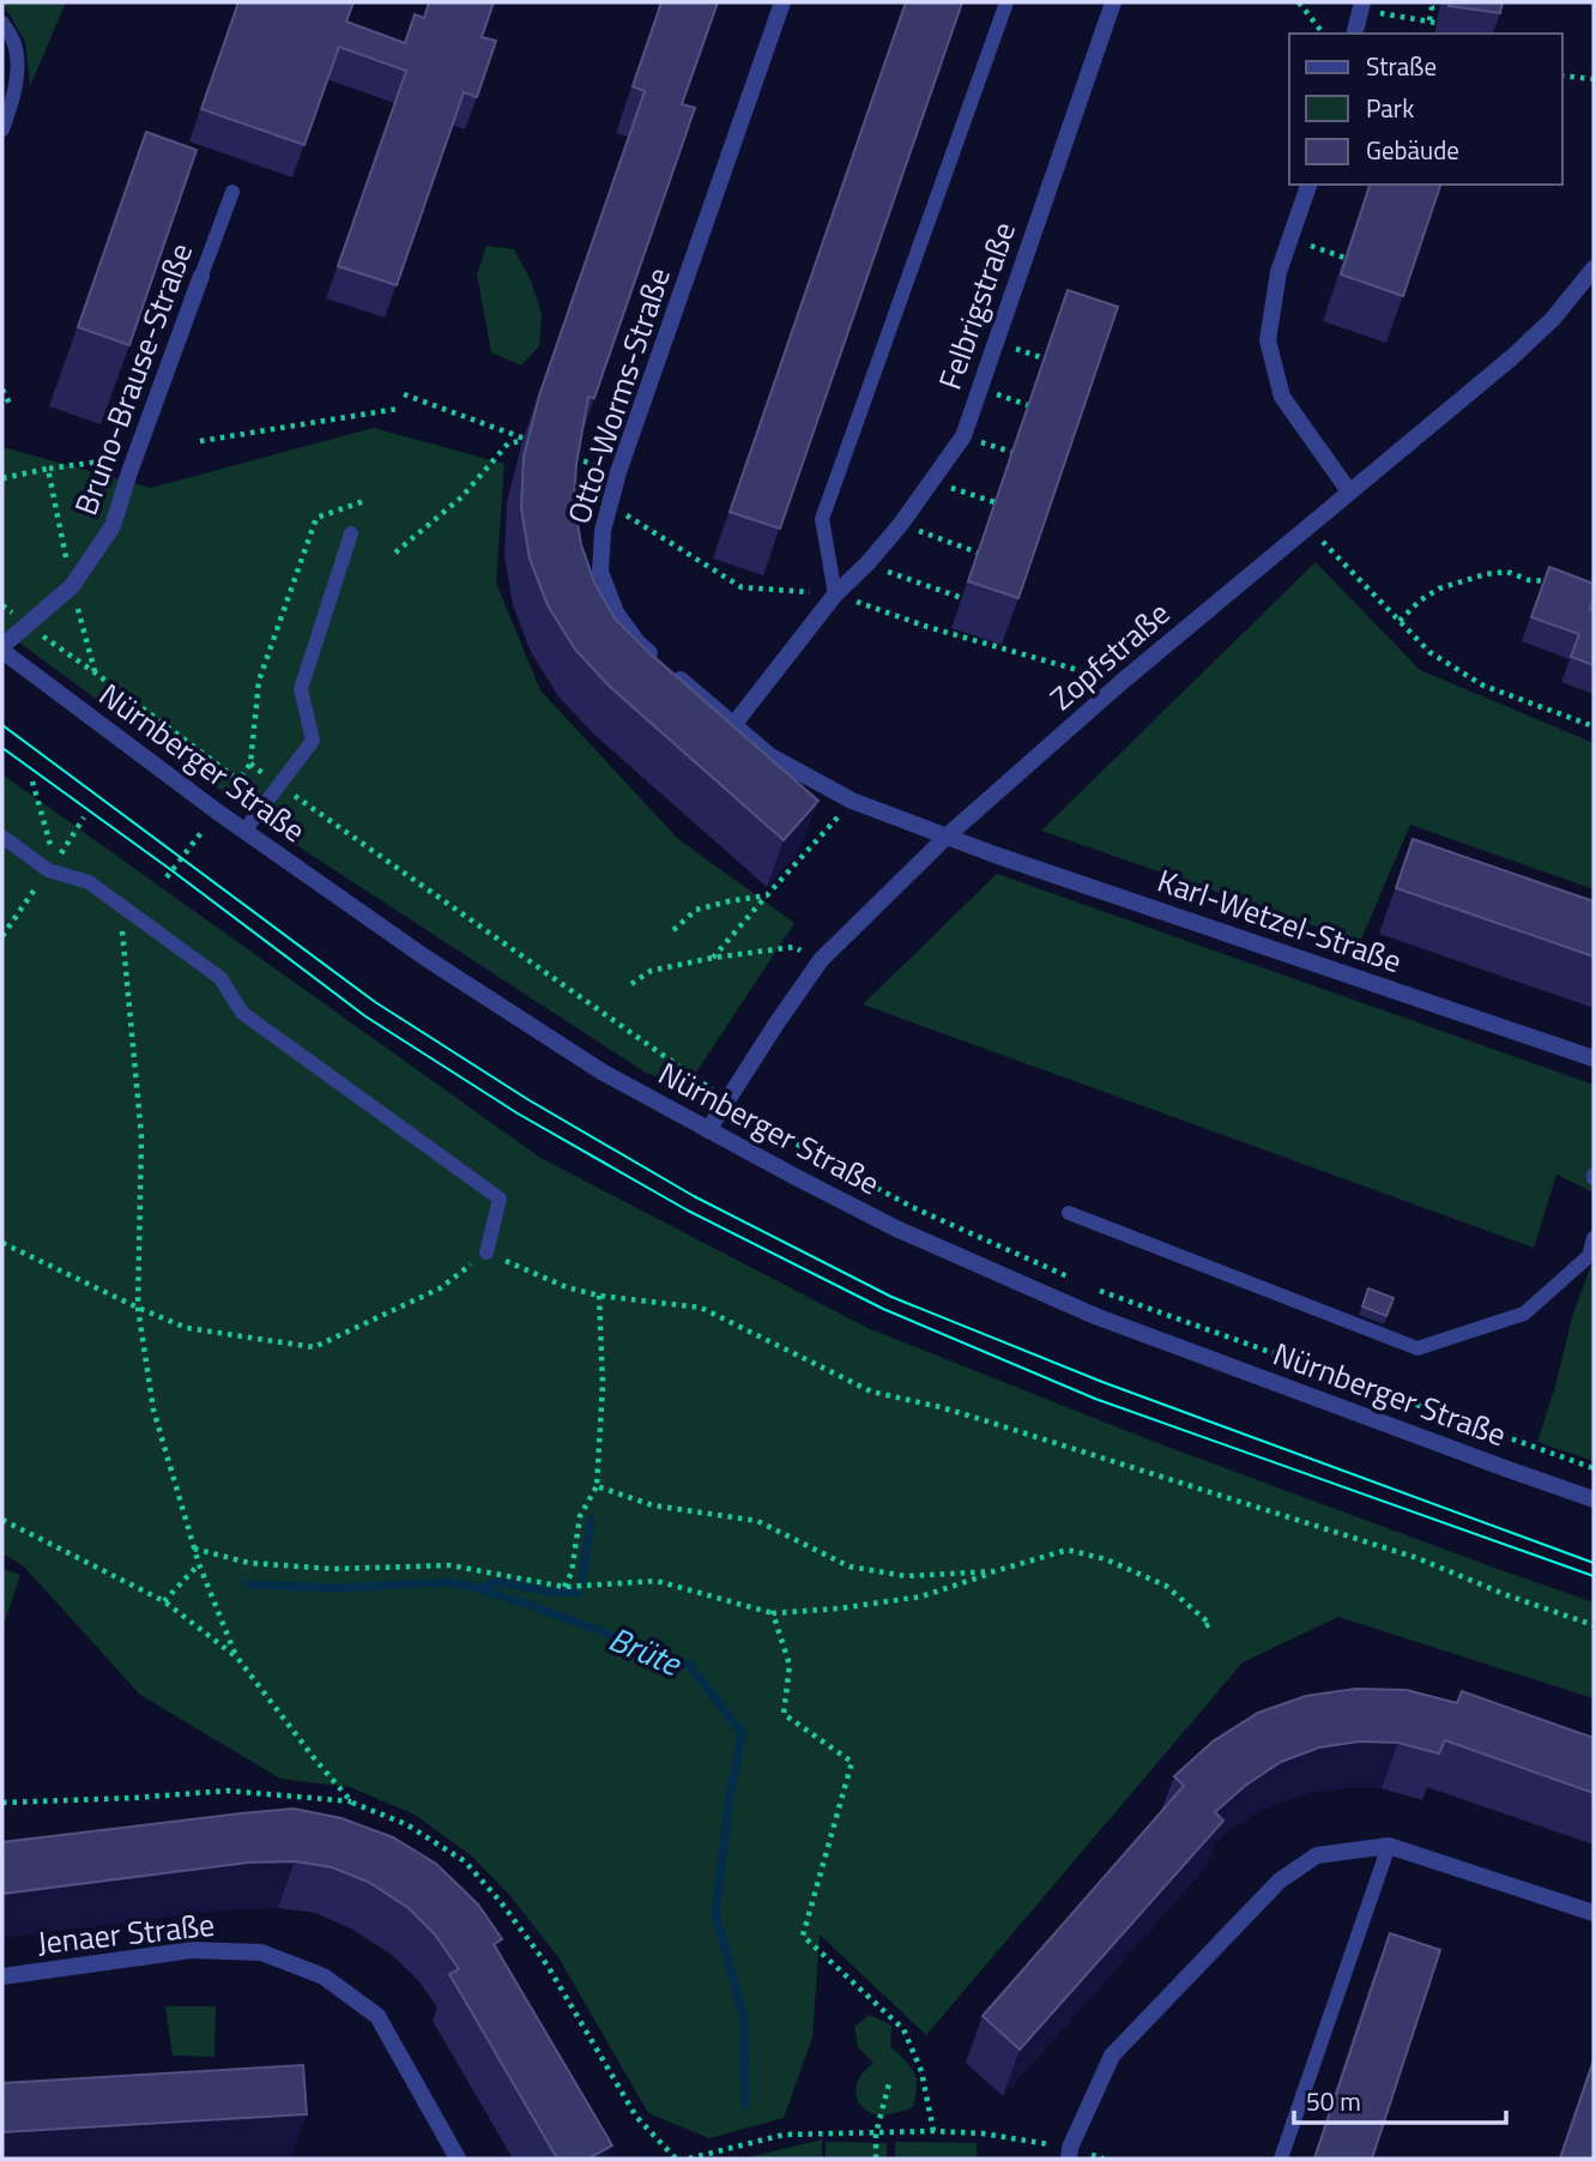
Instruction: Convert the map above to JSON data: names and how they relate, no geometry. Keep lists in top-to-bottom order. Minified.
{"streets":{"street":["Felbrigstraße","Bruno-Brause-Straße","Otto-Worms-Straße","Zopfstraße","Nürnberger Straße","Karl-Wetzel-Straße","Jenaer Straße"]},"crossings":[["Felbrigstraße","Otto-Worms-Straße"],["Bruno-Brause-Straße","Nürnberger Straße"],["Otto-Worms-Straße","Zopfstraße"],["Otto-Worms-Straße","Karl-Wetzel-Straße"],["Zopfstraße","Nürnberger Straße"],["Zopfstraße","Karl-Wetzel-Straße"]],"water":["Brüte"],"legend":["Straße","Park","Gebäude"],"scale_bar":"50 m"}
